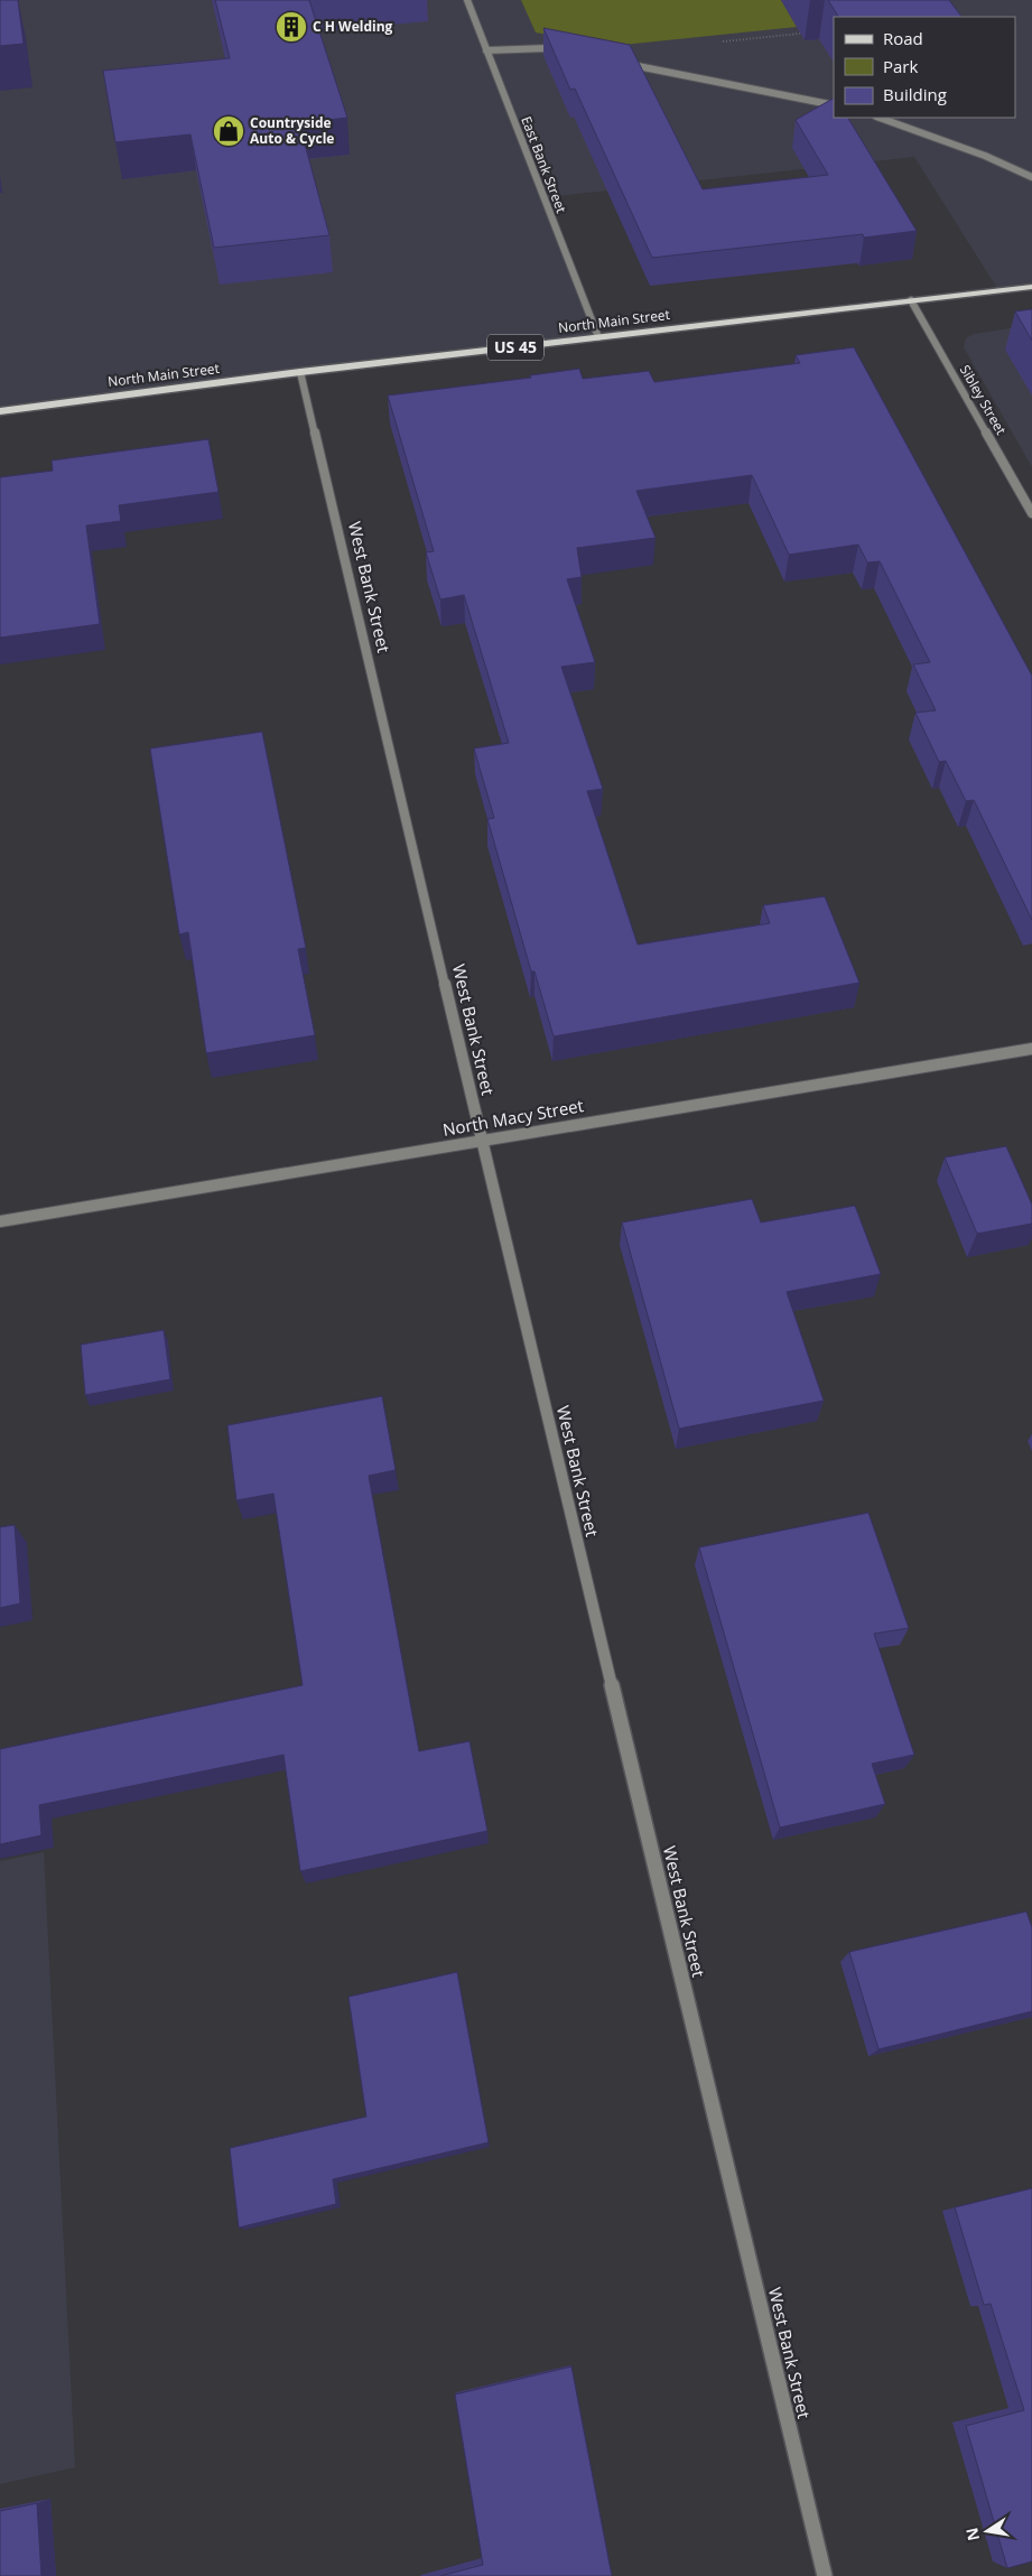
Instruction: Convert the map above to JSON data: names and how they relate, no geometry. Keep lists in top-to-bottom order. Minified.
{"streets":{"main road":["North Main Street","US 45"],"street":["East Bank Street","Sibley Street","West Bank Street","North Macy Street"]},"crossings":[["East Bank Street","North Main Street"],["North Main Street","Sibley Street"],["North Main Street","West Bank Street"],["West Bank Street","North Macy Street"]],"places":{"building":["C H Welding"],"shop":["Countryside Auto & Cycle"]},"legend":["Road","Park","Building"],"north":"left"}
